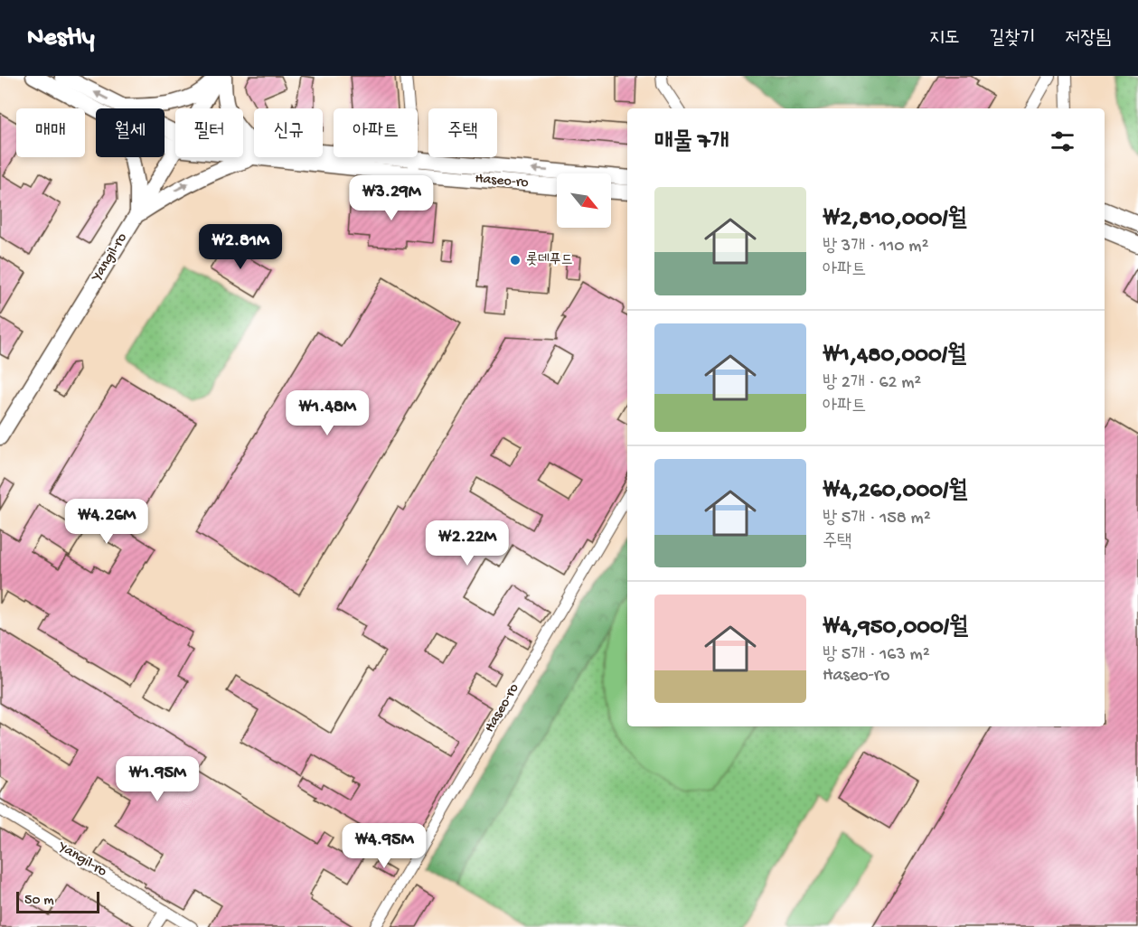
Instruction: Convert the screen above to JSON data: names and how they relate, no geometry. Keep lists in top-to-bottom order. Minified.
{"streets":{"main road":["Haseo-ro","Yangil-ro"]},"places":["롯데푸드"],"scale_bar":"50 m","north":"bottom right","page":{"header":"Nestly","nav":["지도","길찾기","저장됨"],"chip":["매매","월세","필터","신규","아파트","주택"],"heading":"매물 7개","list":[{"name":"₩2,810,000/월","note":"방 3개 · 110 m² · 아파트"},{"name":"₩1,480,000/월","note":"방 2개 · 62 m² · 아파트"},{"name":"₩4,260,000/월","note":"방 5개 · 158 m² · 주택"},{"name":"₩4,950,000/월","note":"방 5개 · 163 m² · Haseo-ro"}],"price":["₩3.29M","₩2.81M","₩1.48M","₩4.26M","₩2.22M","₩1.95M","₩4.95M"],"scale":"50 m"}}
